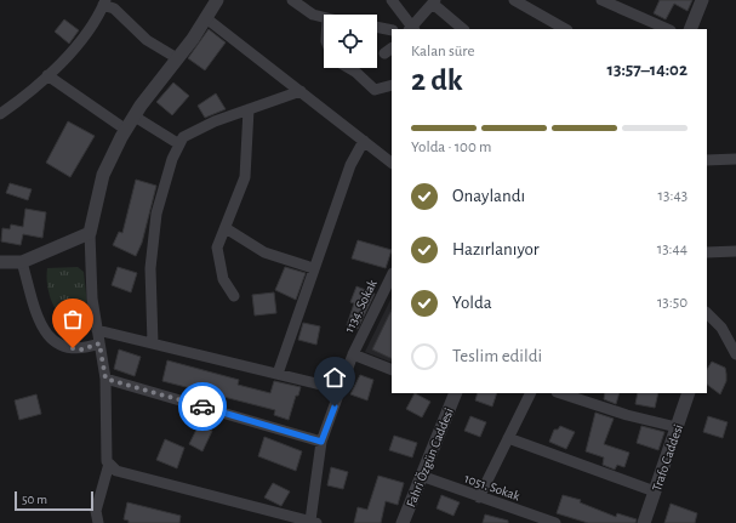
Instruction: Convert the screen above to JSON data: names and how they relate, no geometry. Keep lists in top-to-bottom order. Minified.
{"streets":{"street":["1134. Sokak","Fahri Özgün Caddesi","Trafo Caddesi","1051. Sokak"]},"crossings":[["Fahri Özgün Caddesi","1051. Sokak"]],"scale_bar":"50 m","page":{"heading":["2 dk","Kalan süre","13:57–14:02"],"bar":"Yolda · 100 m","list":[["Onaylandı","13:43"],["Hazırlanıyor","13:44"],["Yolda","13:50"],"Teslim edildi"],"scale":"50 m"}}
